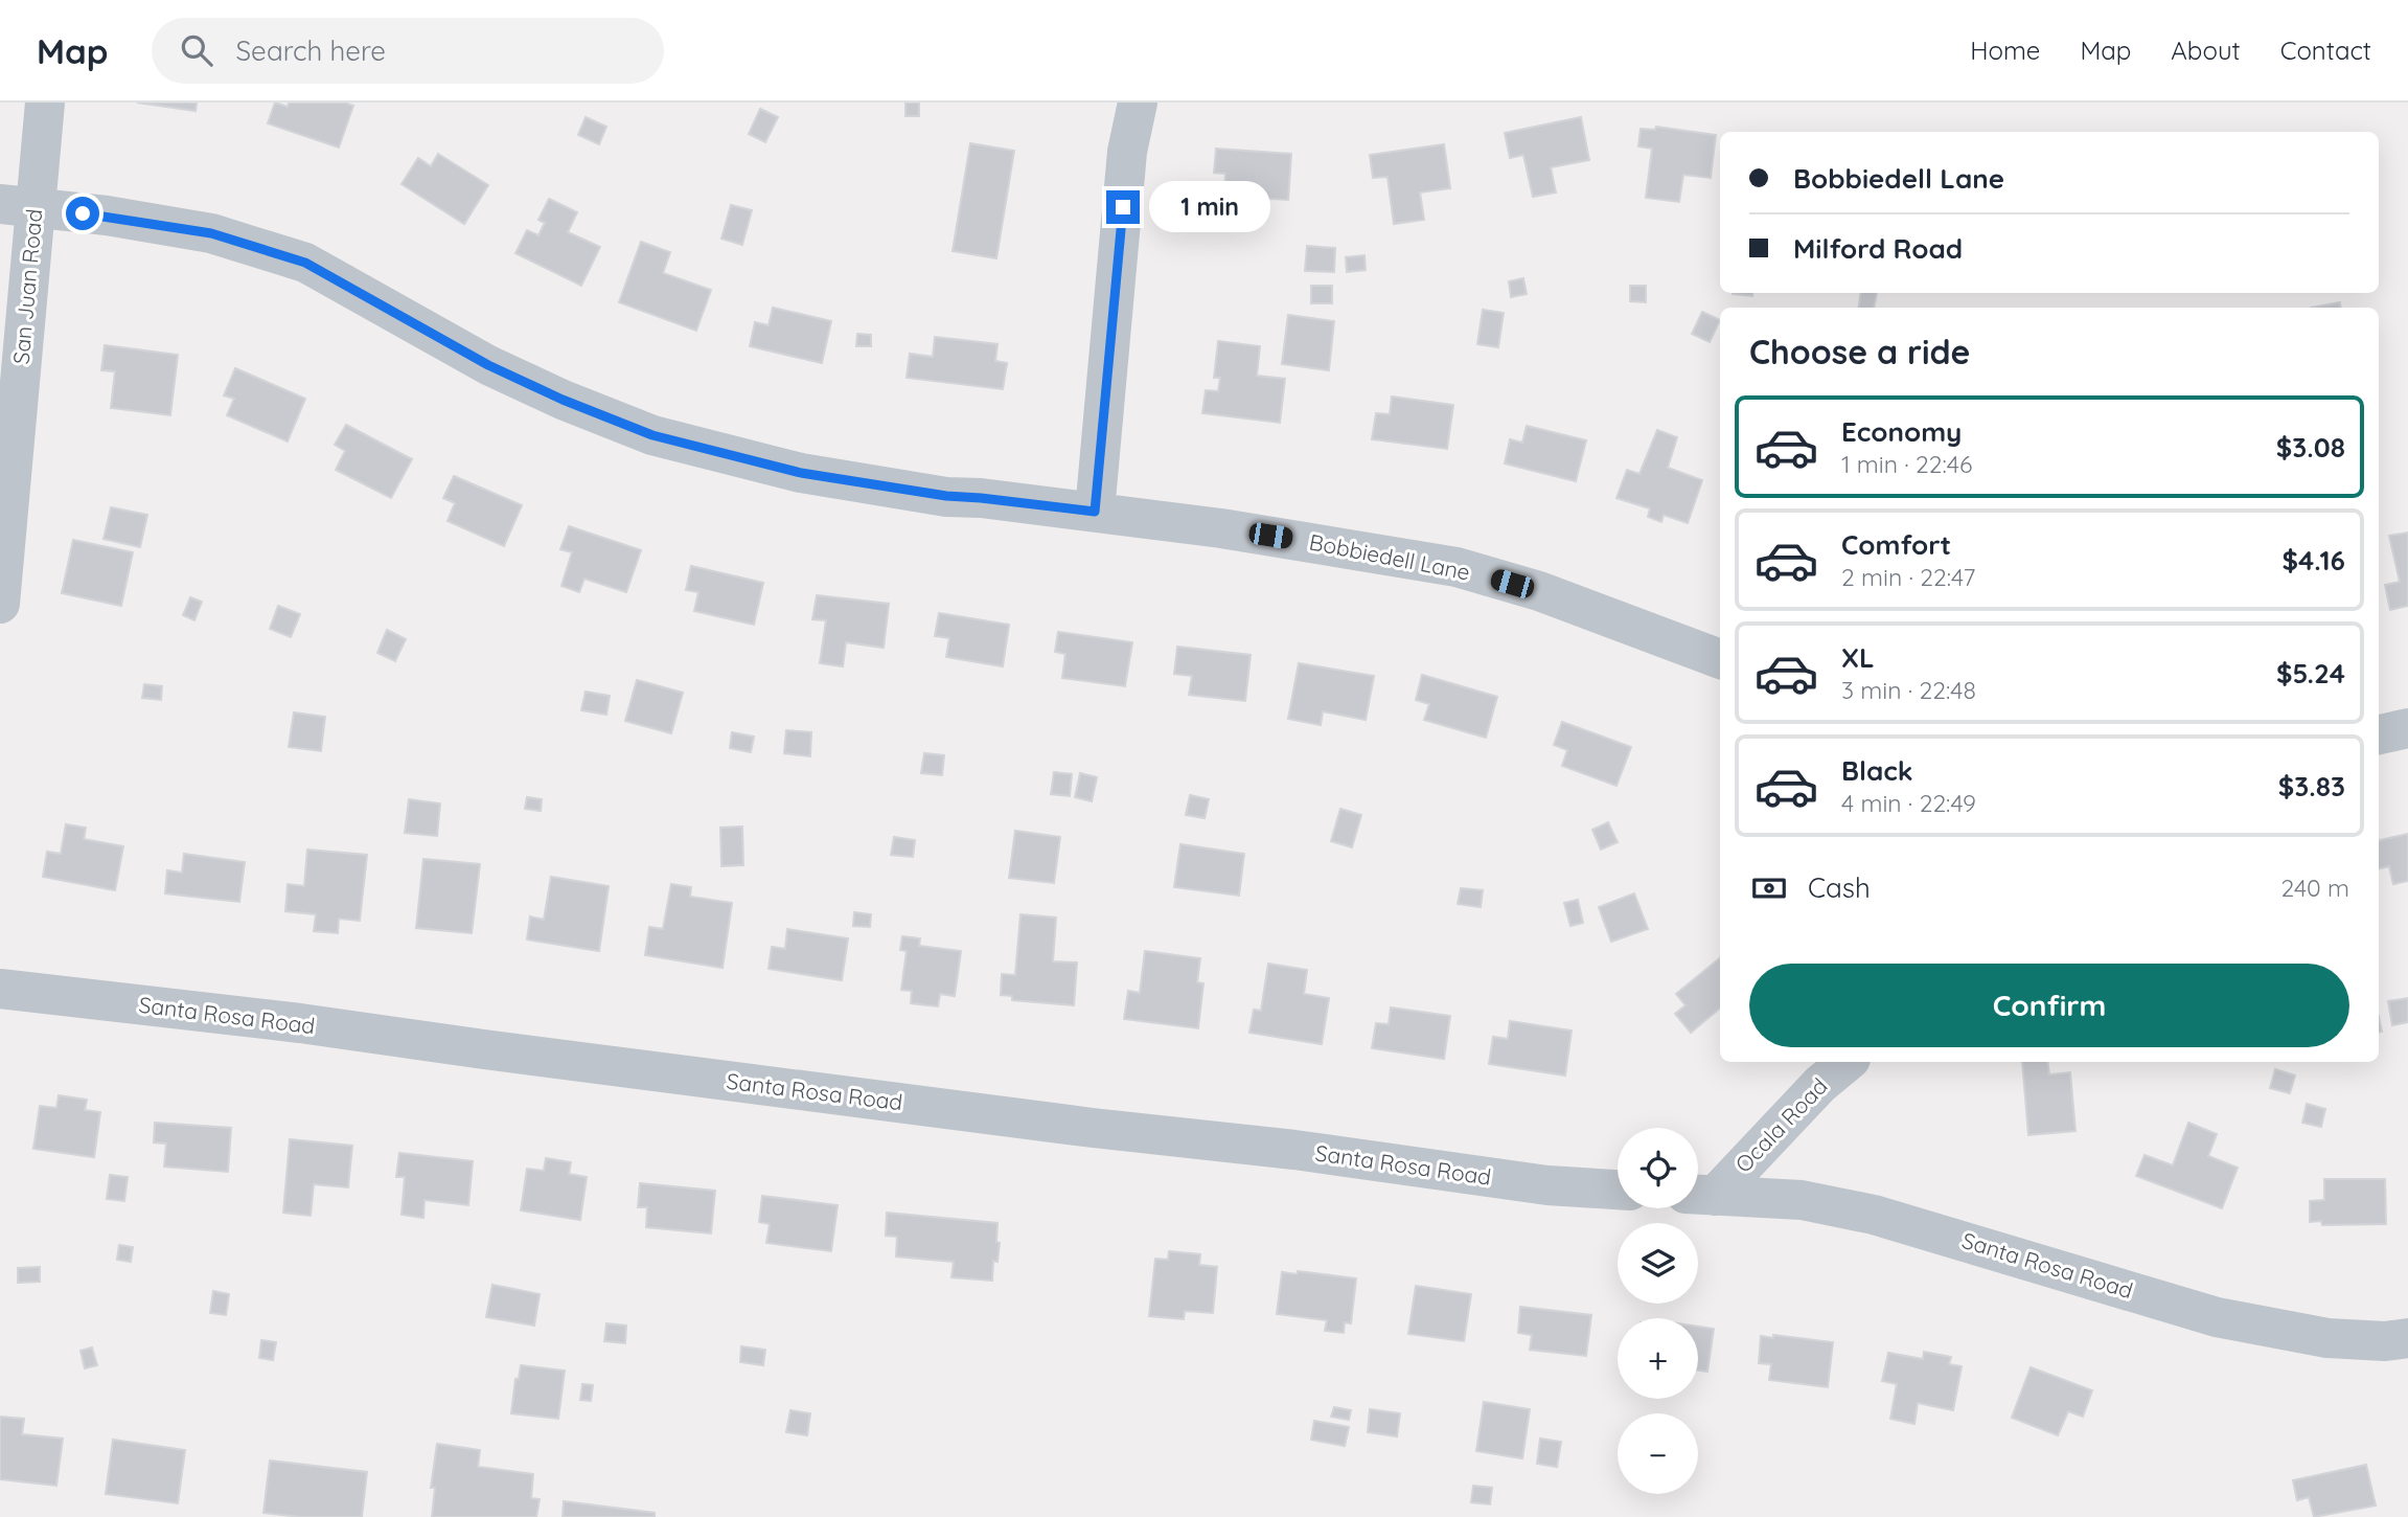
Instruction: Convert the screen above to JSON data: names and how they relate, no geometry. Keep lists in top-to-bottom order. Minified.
{"streets":{"street":["San Juan Road","Bobbiedell Lane","Santa Rosa Road","Ocala Road"]},"crossings":[["San Juan Road","Bobbiedell Lane"],["Santa Rosa Road","Ocala Road"]],"page":{"header":"Map","search":"Search here","nav":["Home","Map","About","Contact"],"banner":["Bobbiedell Lane","Milford Road"],"bubble":"1 min","heading":"Choose a ride","list":[{"name":"Economy","note":"1 min · 22:46","value":"$3.08"},{"name":"Comfort","note":"2 min · 22:47","value":"$4.16"},{"name":"XL","note":"3 min · 22:48","value":"$5.24"},{"name":"Black","note":"4 min · 22:49","value":"$3.83"}],"pay":["Cash","240 m"],"buttons":"Confirm","map_buttons":["+","−"]}}
